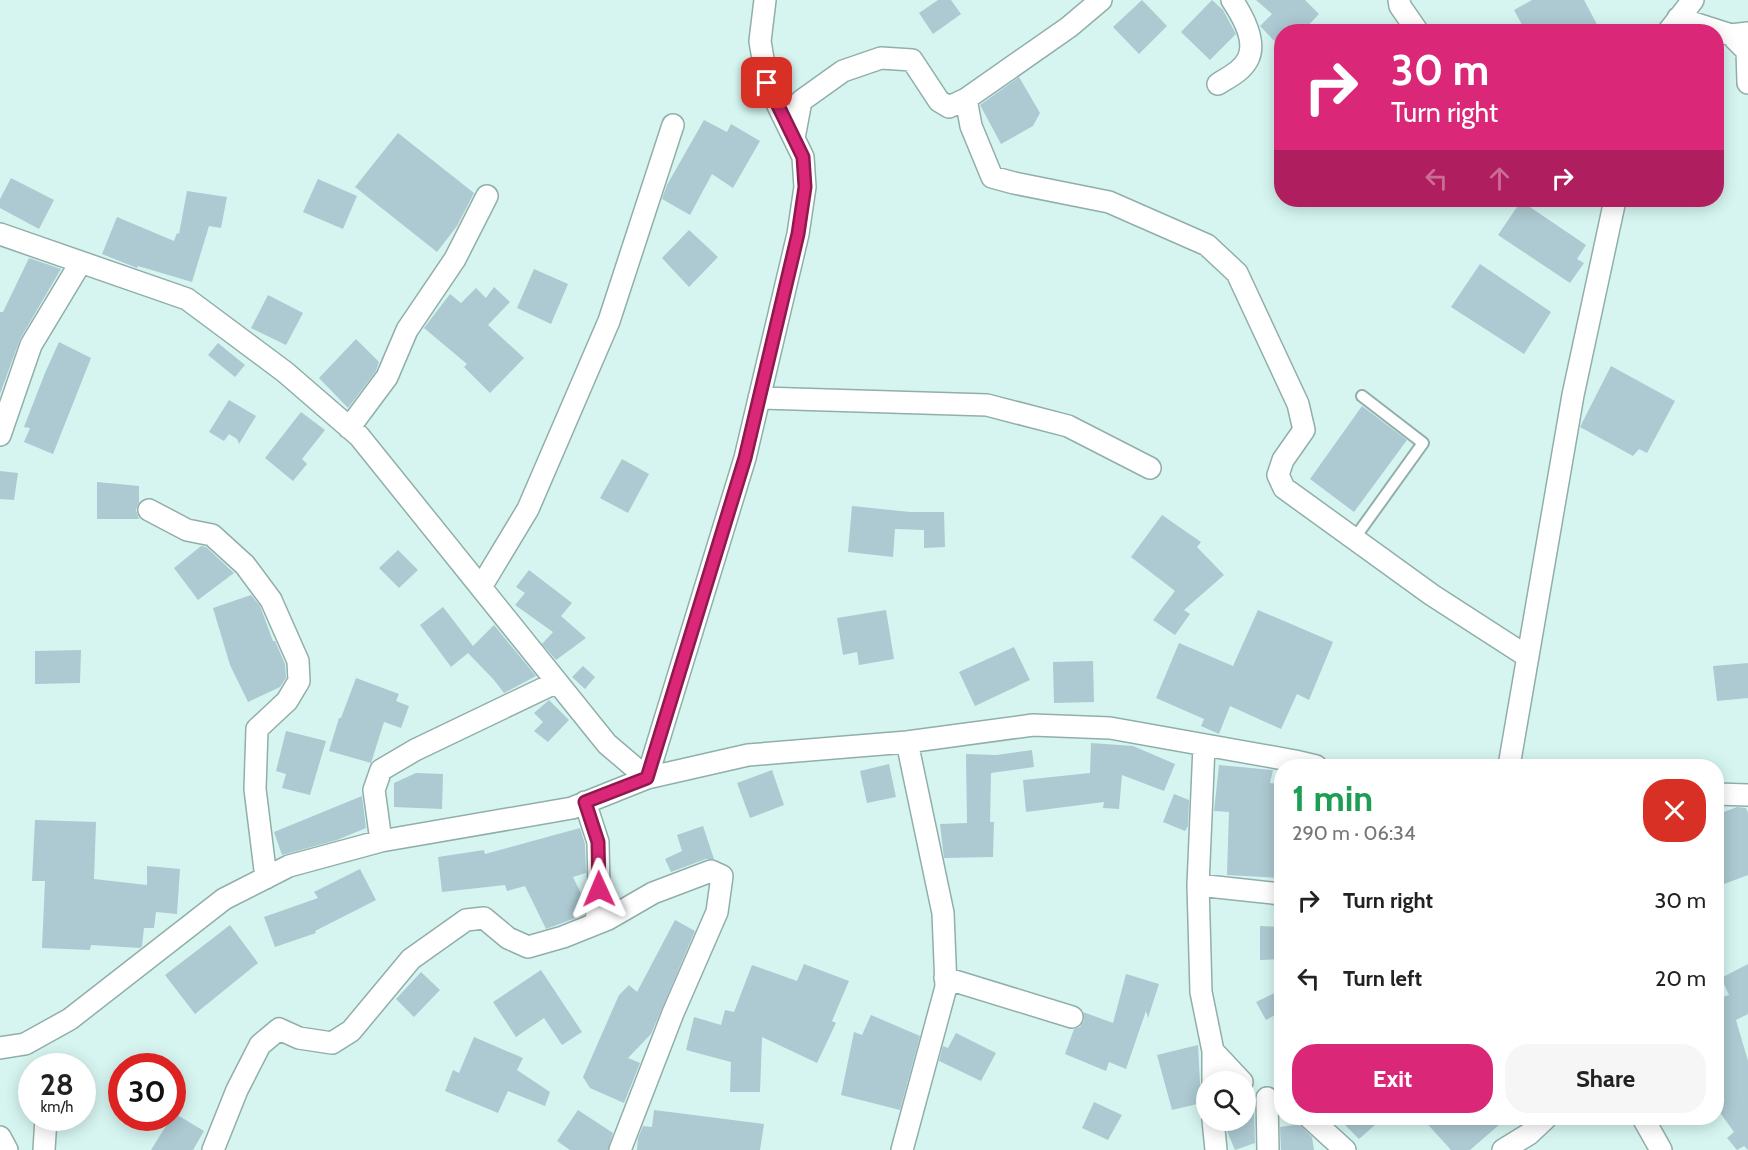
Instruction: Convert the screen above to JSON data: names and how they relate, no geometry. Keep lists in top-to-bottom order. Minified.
{"page":{"turn":["30 m","Turn right"],"heading":["1 min","290 m · 06:34"],"list":[{"name":"Turn right","value":"30 m"},{"name":"Turn left","value":"20 m"}],"buttons":["Exit","Share"],"speed":"28 km/h","limit":"30"}}
